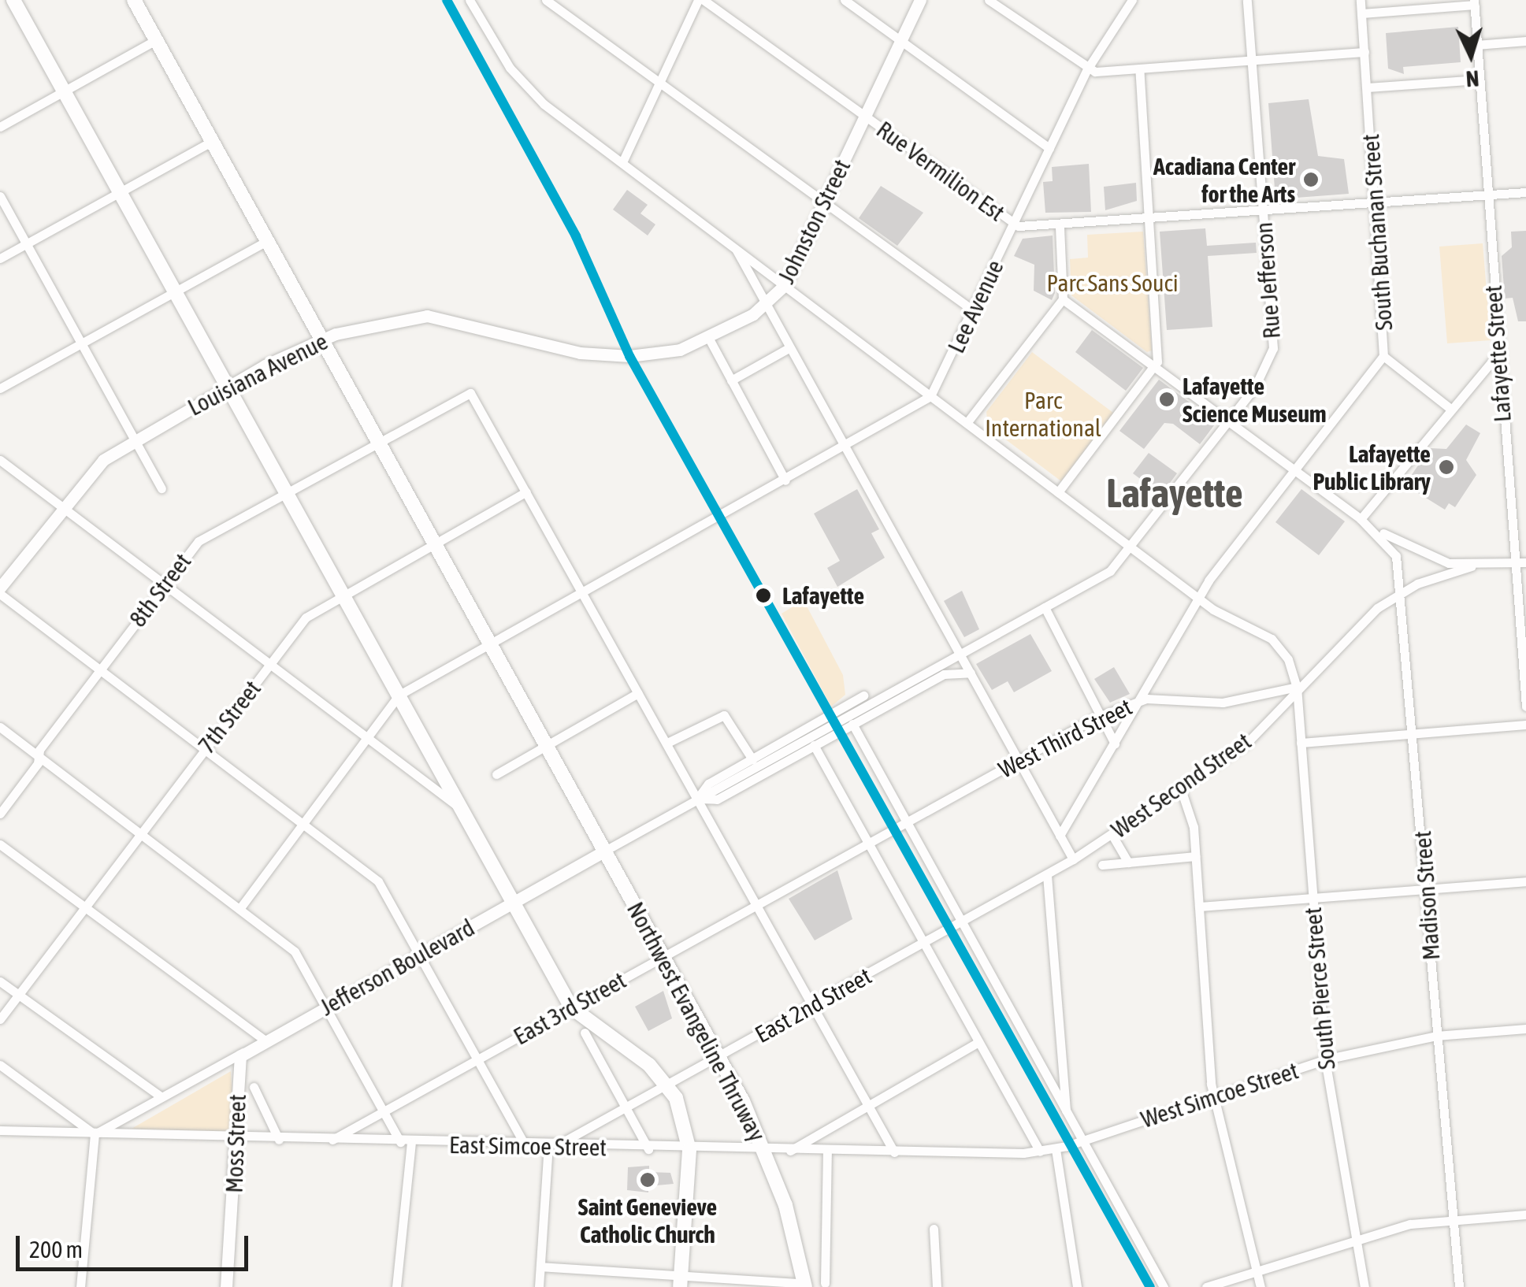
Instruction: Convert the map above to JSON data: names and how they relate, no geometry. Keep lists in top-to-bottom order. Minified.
{"streets":{"highway":["Northwest Evangeline Thruway"],"main road":["Johnston Street","Louisiana Avenue","Jefferson Boulevard","Moss Street"],"street":["Rue Vermilion Est","South Buchanan Street","Rue Jefferson","Lee Avenue","Lafayette Street","8th Street","7th Street","West Third Street","West Second Street","Madison Street","South Pierce Street","East 2nd Street","East 3rd Street","West Simcoe Street","East Simcoe Street"]},"crossings":[["Rue Vermilion Est","Johnston Street"],["Rue Vermilion Est","South Buchanan Street"],["Rue Vermilion Est","Rue Jefferson"],["Rue Vermilion Est","Lee Avenue"],["Rue Vermilion Est","Lafayette Street"],["Johnston Street","Louisiana Avenue"],["Johnston Street","South Pierce Street"],["South Buchanan Street","West Third Street"],["South Buchanan Street","South Pierce Street"],["Rue Jefferson","Jefferson Boulevard"],["Rue Jefferson","South Pierce Street"],["Lee Avenue","South Pierce Street"],["Louisiana Avenue","Northwest Evangeline Thruway"],["8th Street","7th Street"],["8th Street","Northwest Evangeline Thruway"],["7th Street","Northwest Evangeline Thruway"],["West Third Street","West Second Street"],["West Third Street","South Pierce Street"],["West Third Street","East 3rd Street"],["West Second Street","Madison Street"],["West Second Street","South Pierce Street"],["West Second Street","East 2nd Street"],["Madison Street","West Simcoe Street"],["Jefferson Boulevard","Northwest Evangeline Thruway"],["Jefferson Boulevard","Moss Street"],["Jefferson Boulevard","East Simcoe Street"],["South Pierce Street","West Simcoe Street"],["East 2nd Street","Northwest Evangeline Thruway"],["East 2nd Street","East Simcoe Street"],["East 3rd Street","Northwest Evangeline Thruway"],["East 3rd Street","East Simcoe Street"],["Northwest Evangeline Thruway","East Simcoe Street"],["West Simcoe Street","East Simcoe Street"],["Moss Street","East Simcoe Street"]],"districts":["Lafayette"],"parks":["Parc Sans Souci","Parc International"],"places":["Acadiana Center for the Arts","Lafayette Science Museum","Lafayette Public Library","Lafayette","Saint Genevieve Catholic Church"],"scale_bar":"200 m","north":"bottom"}
